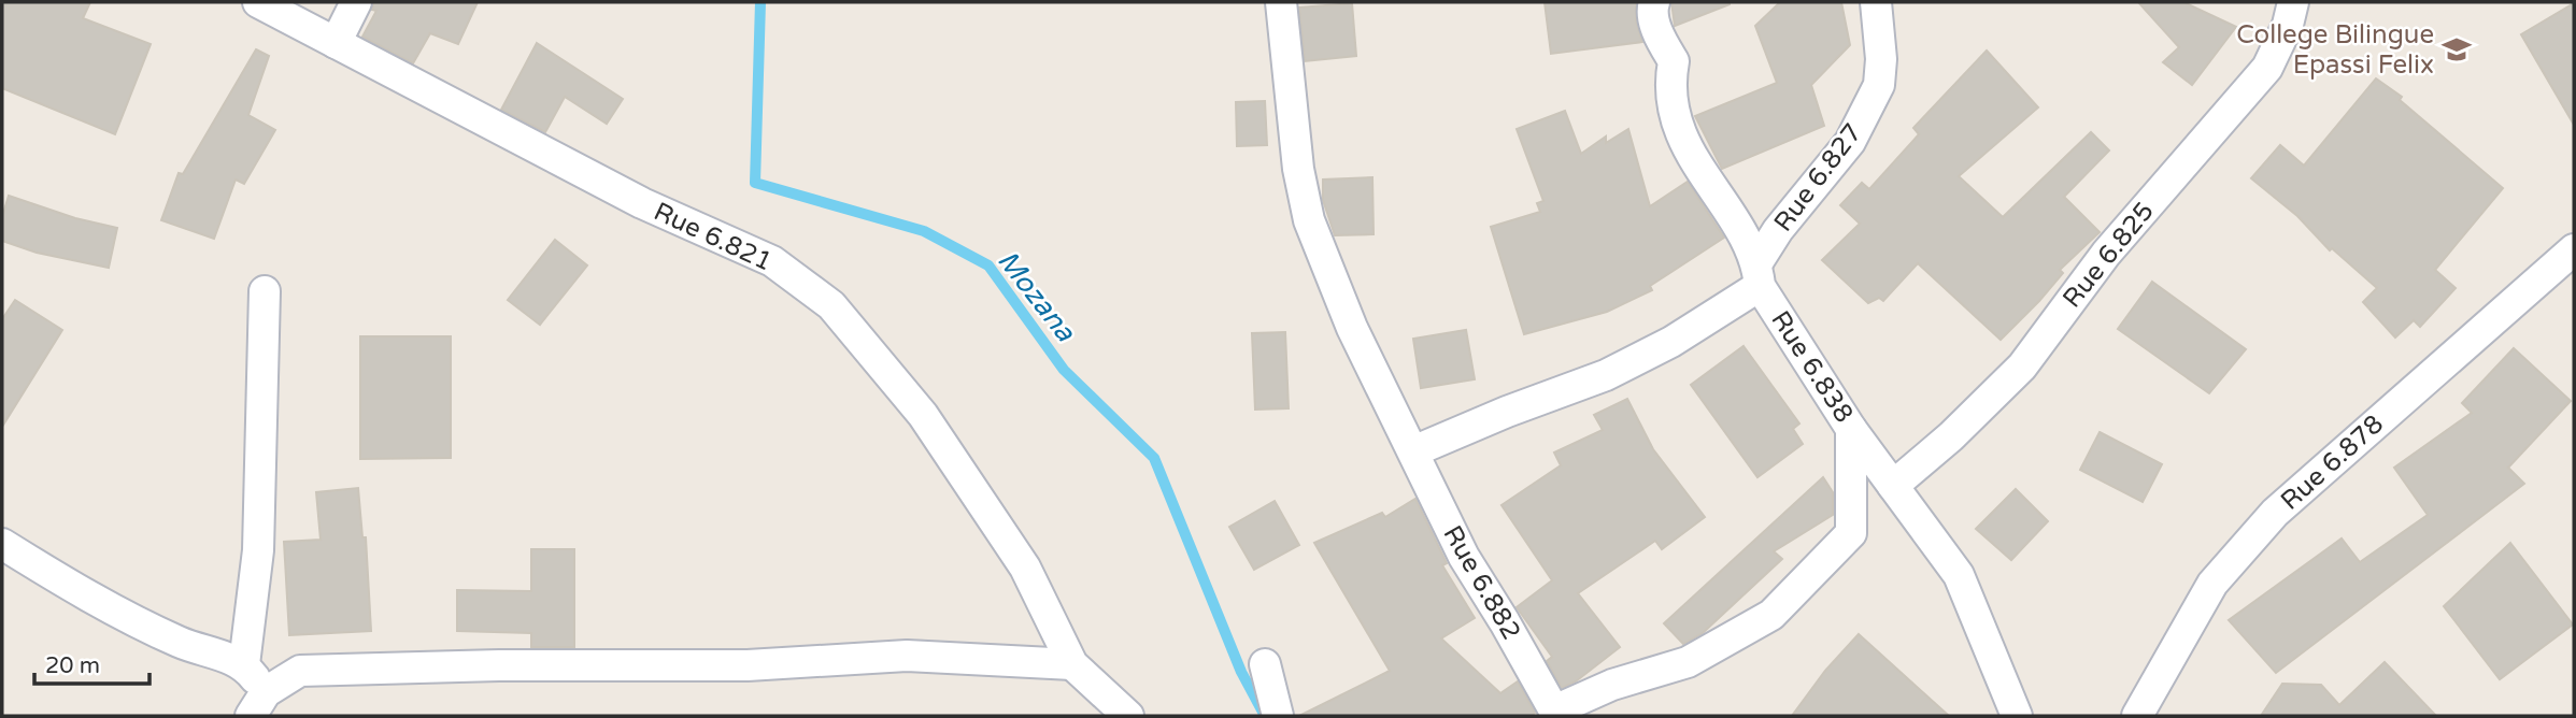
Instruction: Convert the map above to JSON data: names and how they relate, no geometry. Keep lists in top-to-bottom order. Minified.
{"streets":{"street":["Rue 6.827","Rue 6.821","Rue 6.825","Rue 6.838","Rue 6.878","Rue 6.882"]},"crossings":[["Rue 6.827","Rue 6.838"],["Rue 6.825","Rue 6.838"]],"water":["Mozana"],"places":{"school or university":["College Bilingue Epassi Felix"]},"scale_bar":"20 m"}
